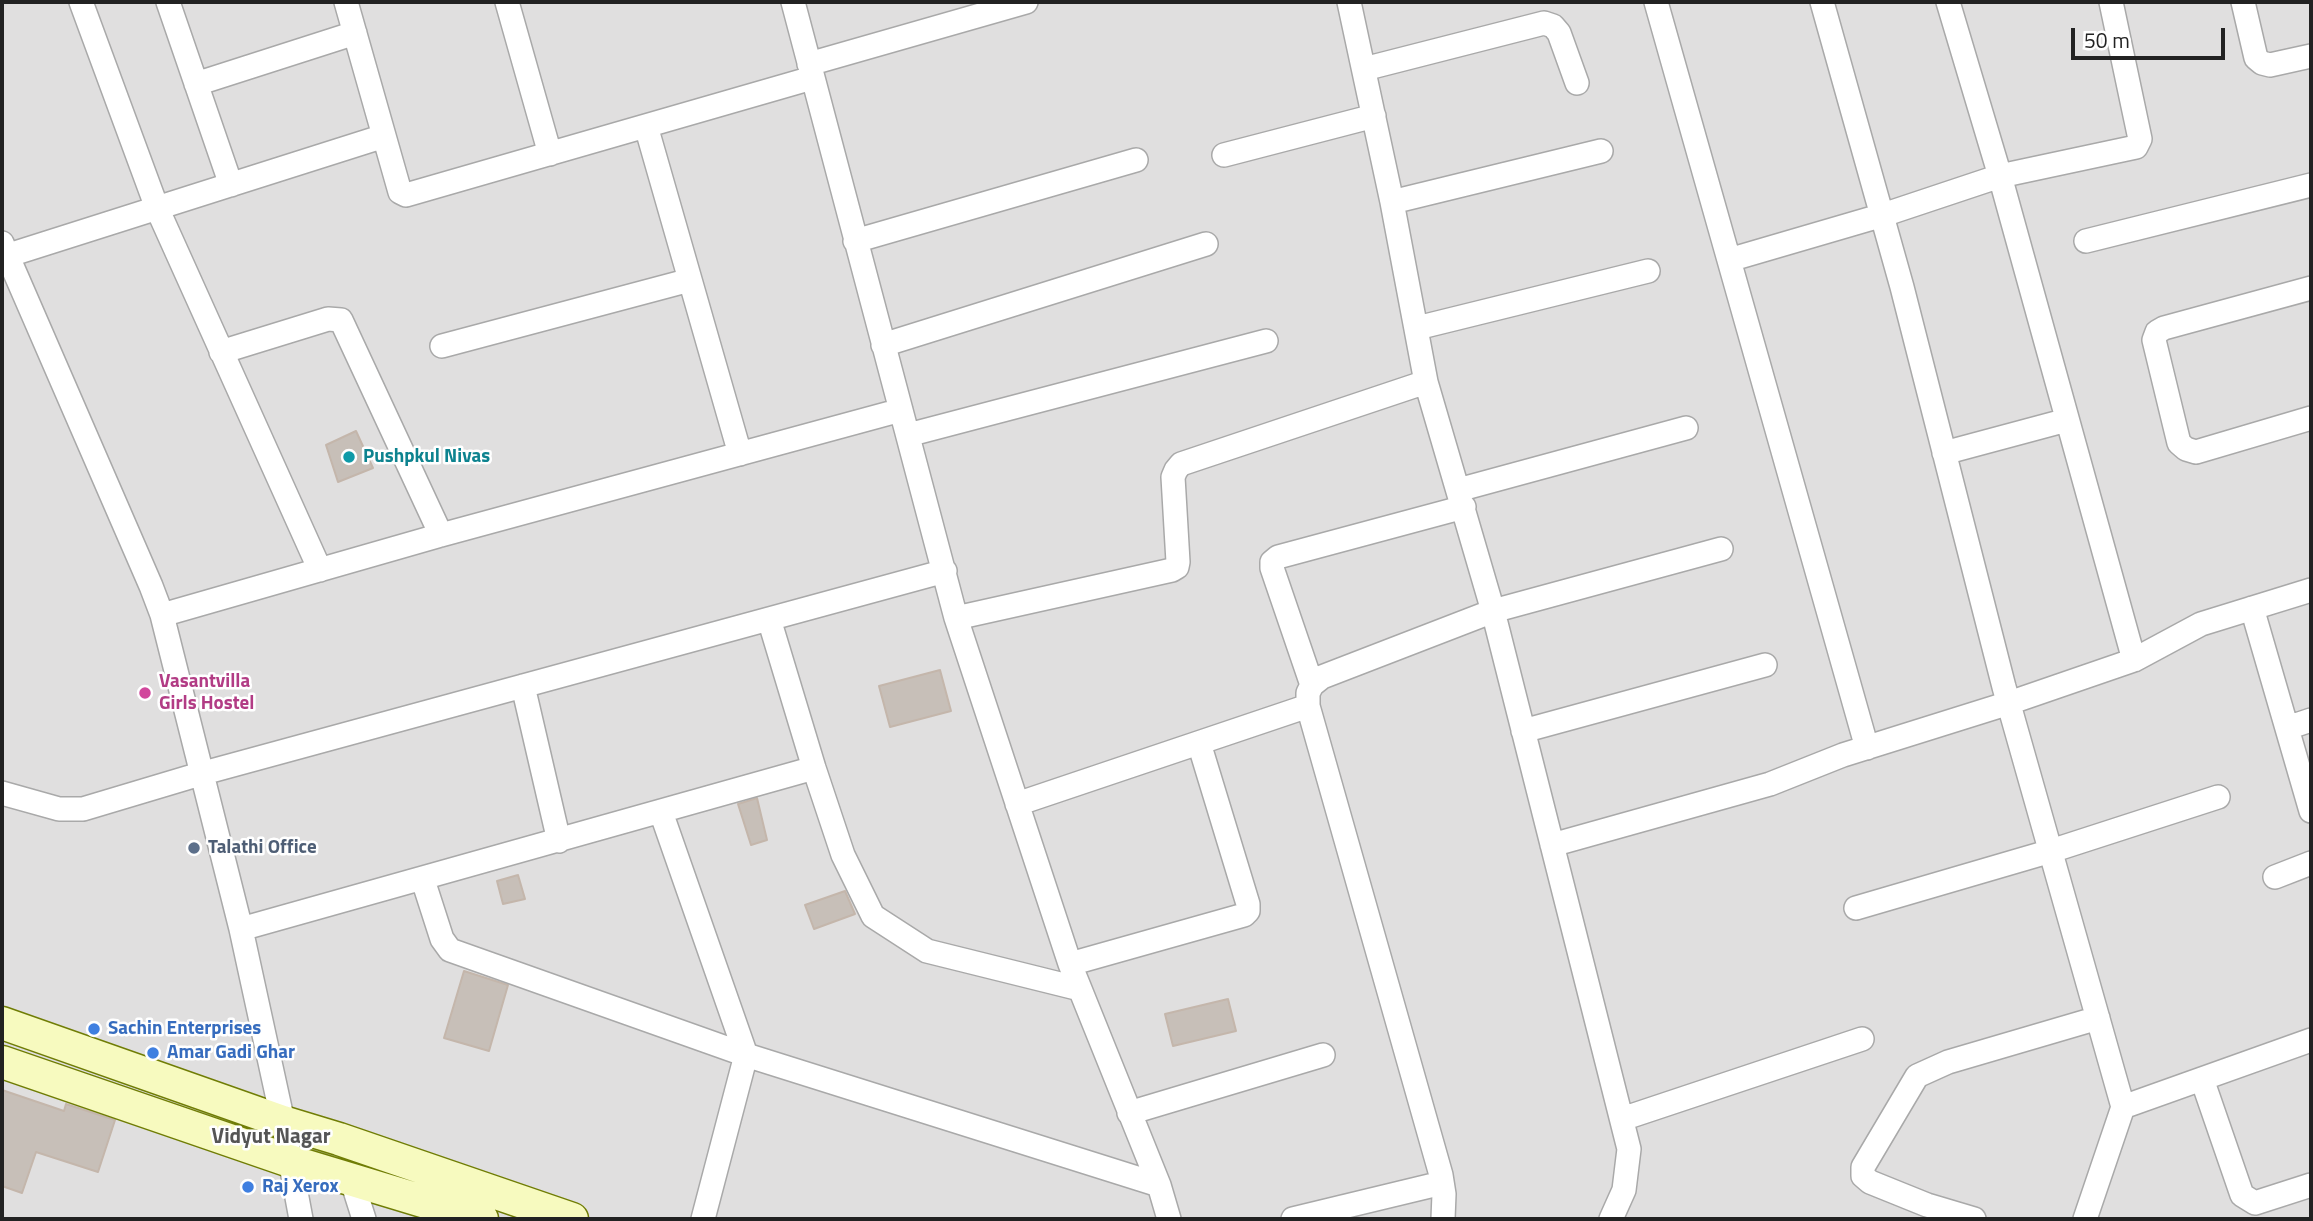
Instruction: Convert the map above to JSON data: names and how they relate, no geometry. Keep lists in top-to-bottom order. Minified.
{"districts":["Vidyut Nagar"],"places":["Pushpkul Nivas","Vasantvilla Girls Hostel","Talathi Office","Sachin Enterprises","Amar Gadi Ghar","Raj Xerox"],"scale_bar":"50 m"}
